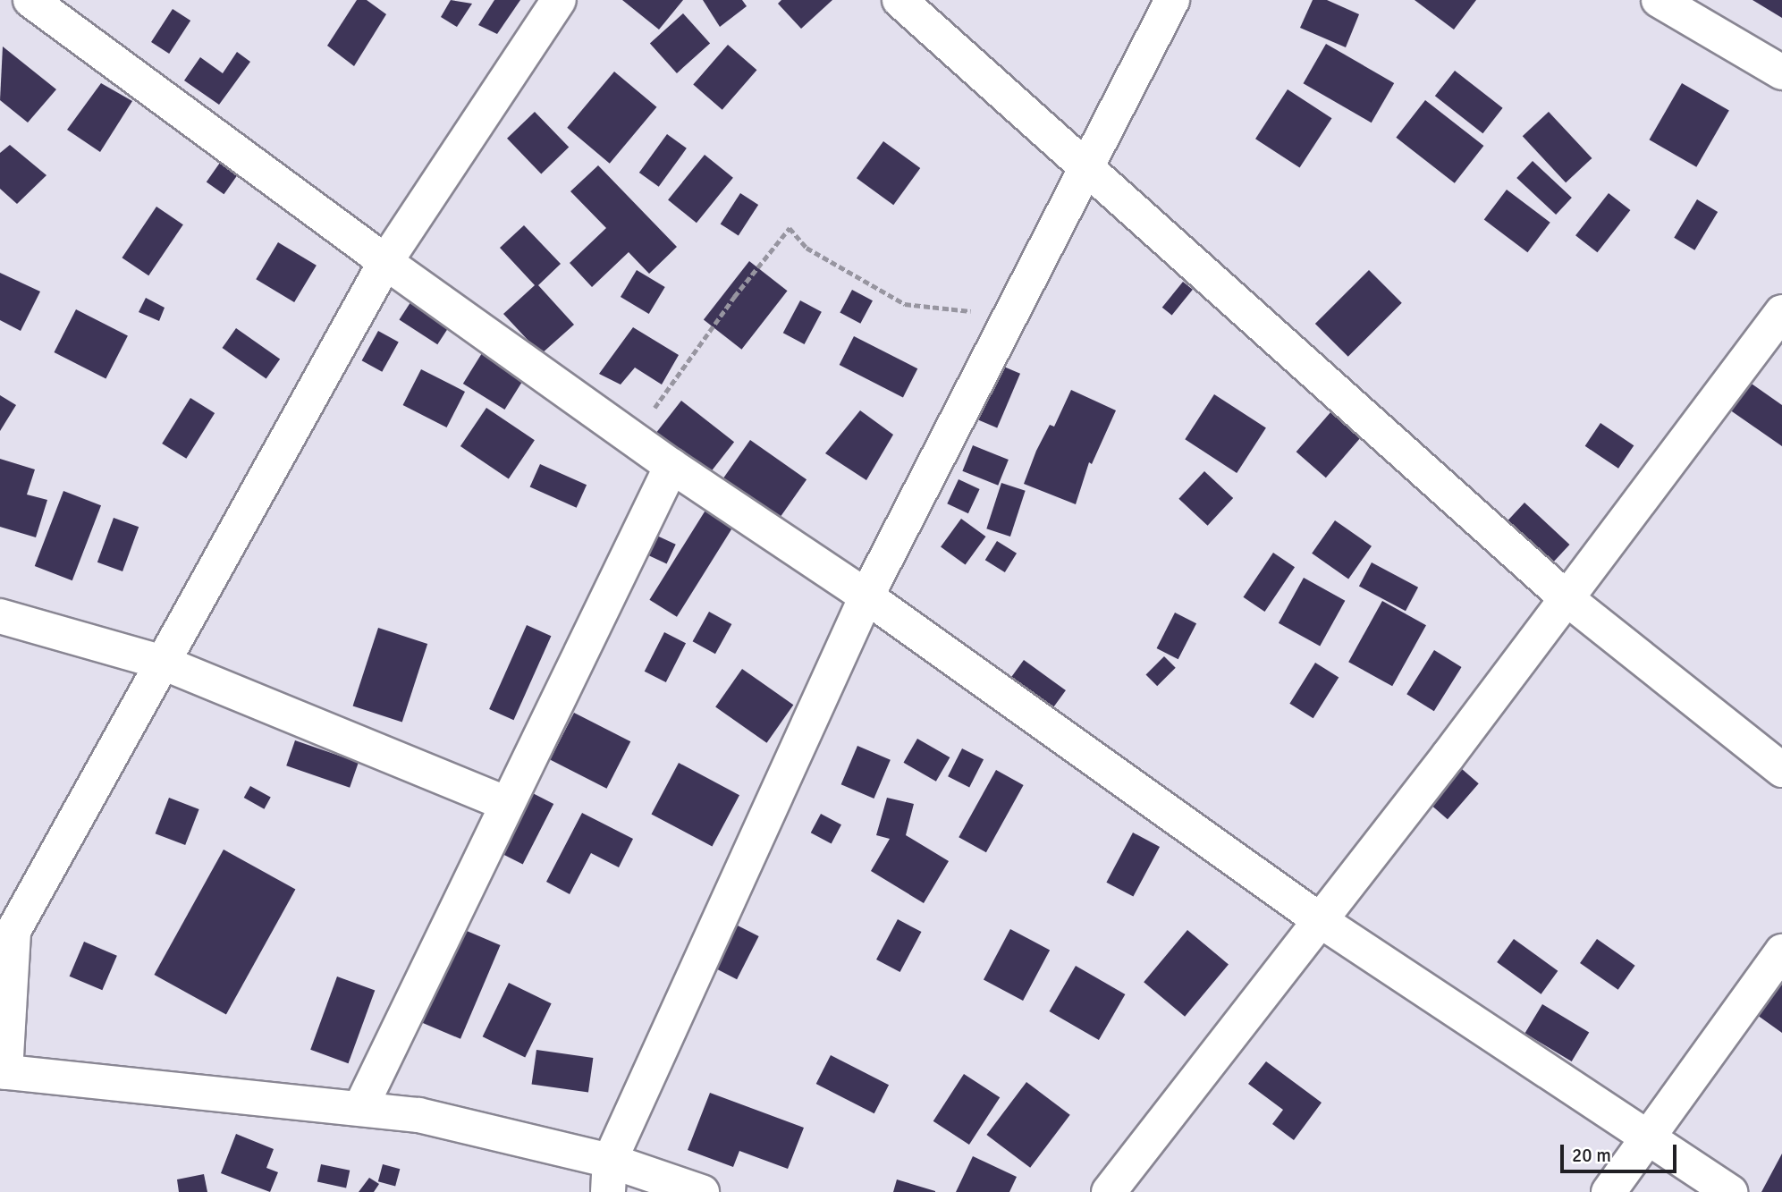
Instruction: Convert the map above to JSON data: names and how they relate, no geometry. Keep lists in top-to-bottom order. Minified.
{"scale_bar":"20 m"}
